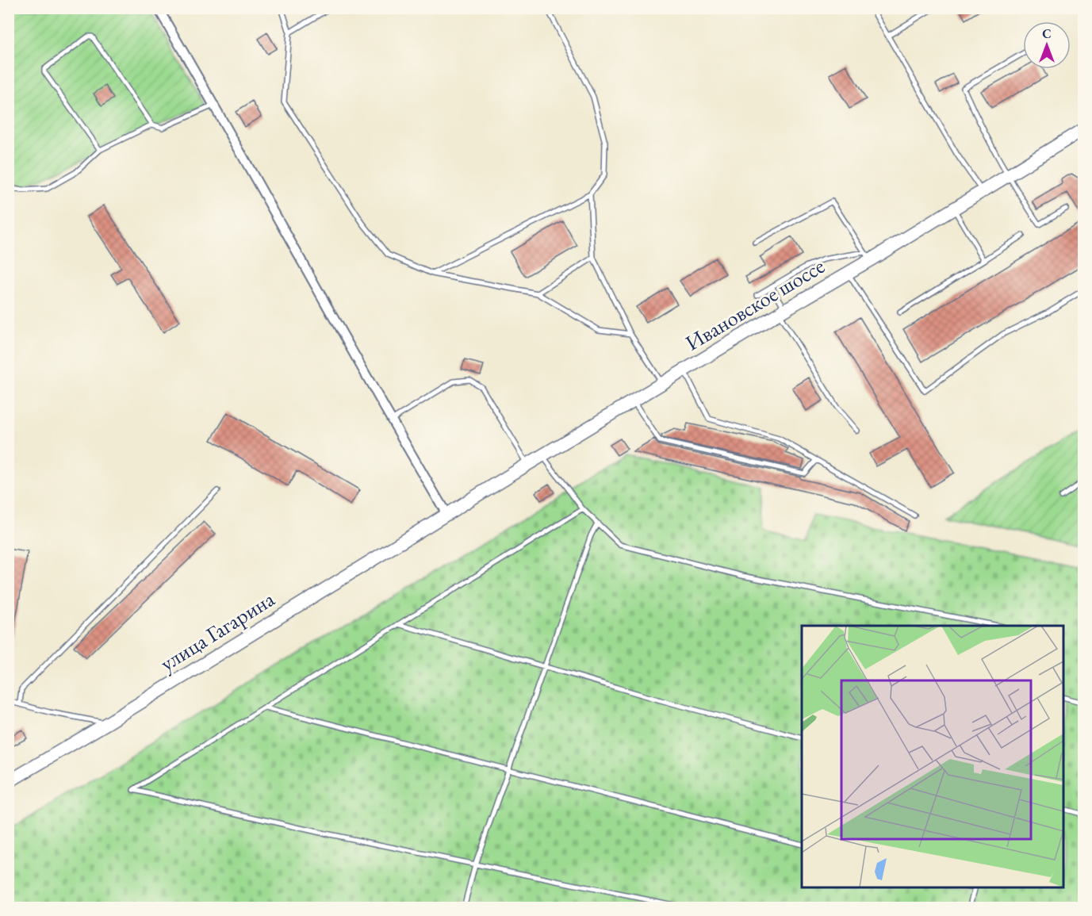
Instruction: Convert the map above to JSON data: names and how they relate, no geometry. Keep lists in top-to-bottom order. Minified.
{"streets":{"street":["Ивановское шоссе","улица Гагарина"]},"crossings":[["Ивановское шоссе","улица Гагарина"]],"north":"top"}
